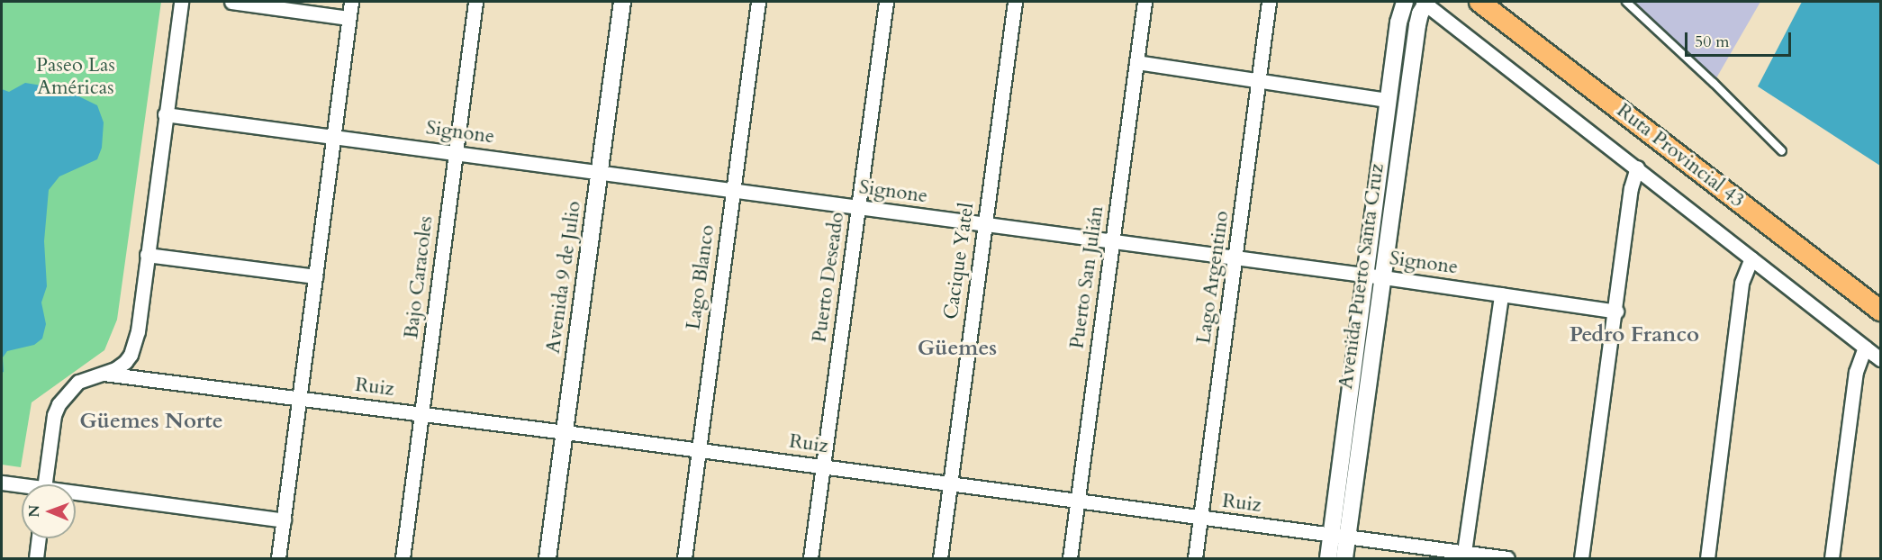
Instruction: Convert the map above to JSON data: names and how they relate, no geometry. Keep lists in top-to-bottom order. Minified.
{"streets":{"main road":["Ruta Provincial 43"],"street":["Signone","Cacique Yatel","Avenida Puerto Santa Cruz","Bajo Caracoles","Avenida 9 de Julio","Lago Blanco","Puerto Deseado","Puerto San Julián","Lago Argentino","Ruiz"]},"crossings":[["Signone","Cacique Yatel"],["Signone","Avenida Puerto Santa Cruz"],["Signone","Bajo Caracoles"],["Signone","Avenida 9 de Julio"],["Signone","Lago Blanco"],["Signone","Puerto Deseado"],["Signone","Puerto San Julián"],["Signone","Lago Argentino"],["Cacique Yatel","Ruiz"],["Avenida Puerto Santa Cruz","Ruiz"],["Bajo Caracoles","Ruiz"],["Avenida 9 de Julio","Ruiz"],["Lago Blanco","Ruiz"],["Puerto Deseado","Ruiz"],["Puerto San Julián","Ruiz"],["Lago Argentino","Ruiz"]],"districts":["Pedro Franco","Güemes","Güemes Norte"],"parks":["Paseo Las Américas"],"scale_bar":"50 m","north":"left"}
